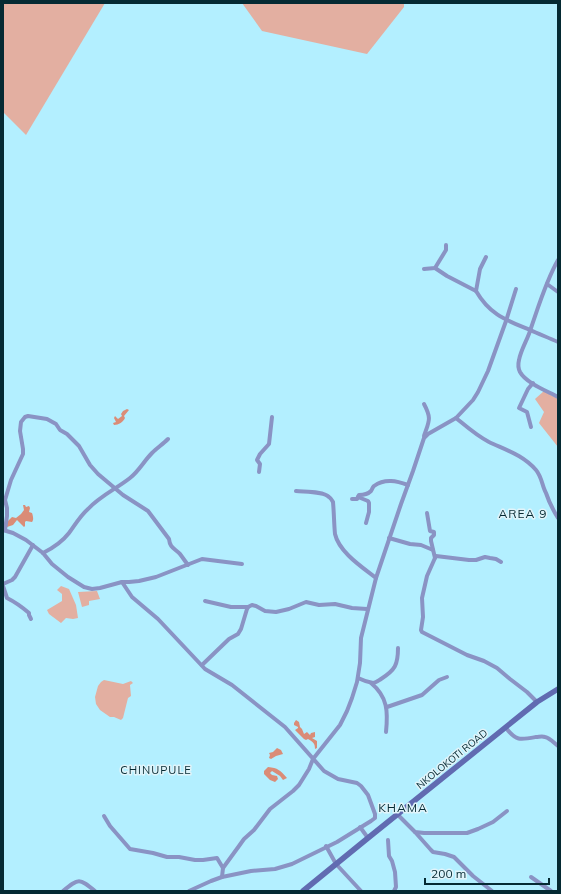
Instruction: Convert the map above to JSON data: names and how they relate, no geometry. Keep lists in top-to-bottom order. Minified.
{"streets":{"main road":["NKOLOKOTI ROAD"]},"districts":["AREA 9","CHINUPULE","KHAMA"],"scale_bar":"200 m"}
